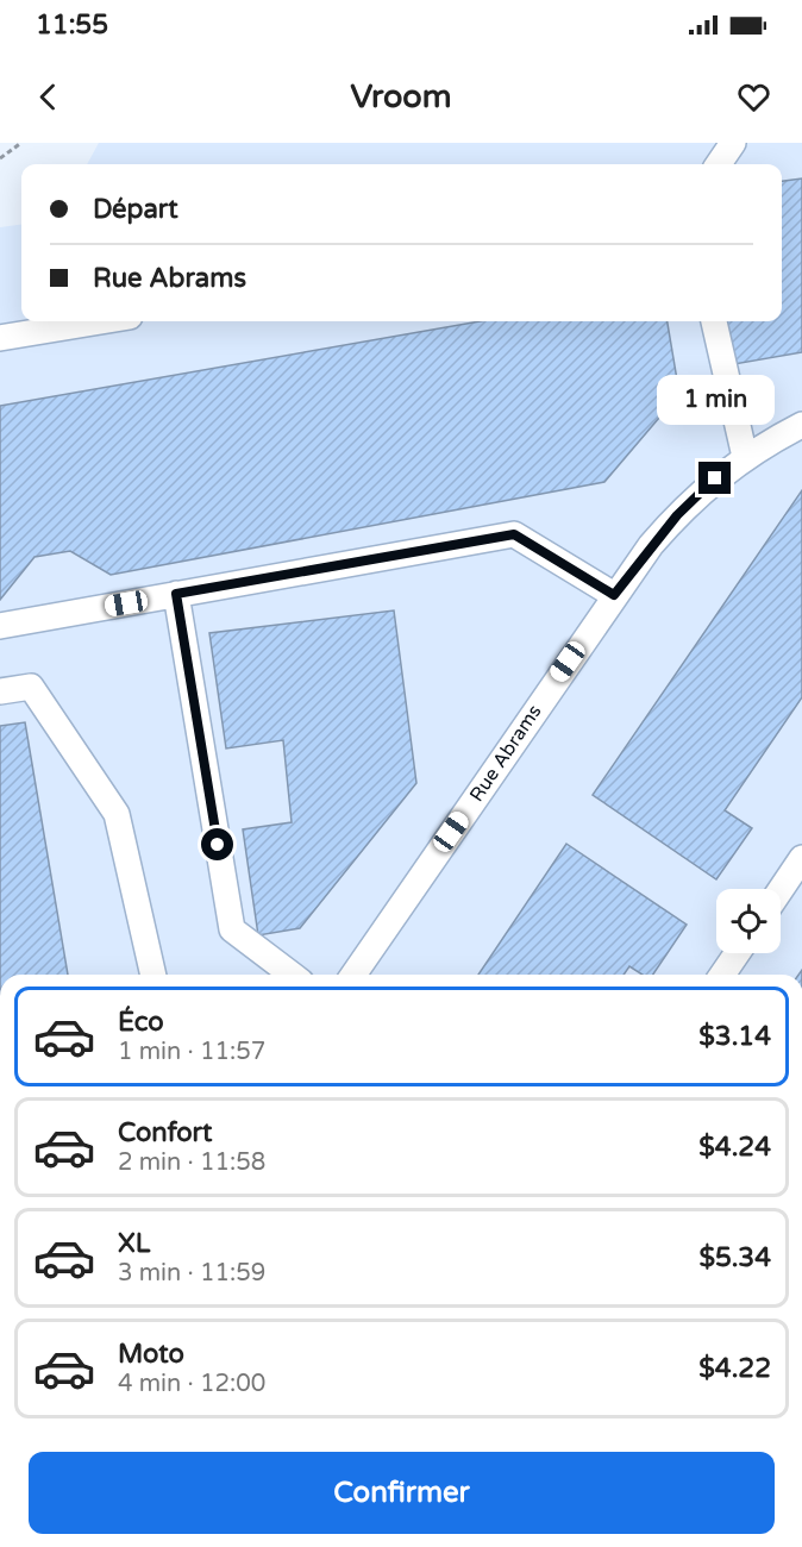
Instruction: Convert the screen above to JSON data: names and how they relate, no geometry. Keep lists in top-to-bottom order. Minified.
{"streets":{"street":["Rue Abrams"]},"page":{"status":"11:55","header":"Vroom","banner":["Départ","Rue Abrams"],"bubble":"1 min","list":[{"name":"Éco","note":"1 min · 11:57","value":"$3.14"},{"name":"Confort","note":"2 min · 11:58","value":"$4.24"},{"name":"XL","note":"3 min · 11:59","value":"$5.34"},{"name":"Moto","note":"4 min · 12:00","value":"$4.22"}],"buttons":"Confirmer"}}
